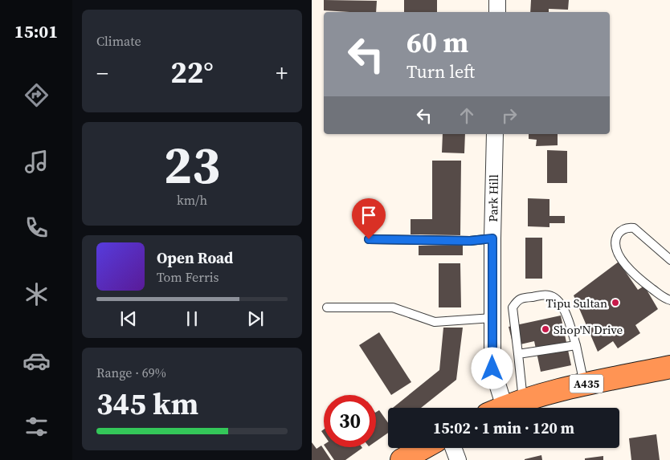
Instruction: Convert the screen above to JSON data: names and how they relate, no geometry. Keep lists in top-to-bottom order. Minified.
{"streets":{"highway":["A435"],"street":["Park Hill"]},"crossings":[["Park Hill","A435"]],"places":["Tipu Sultan","Shop'N Drive"],"page":{"tabs":"15:01","tile":["Climate",["23","km/h"],["Range · 69%","345 km"]],"turn":["60 m","Turn left"],"heat":["−","22°","+"],"song":["Open Road","Tom Ferris"],"limit":"30","trip":"15:02 · 1 min · 120 m"}}
